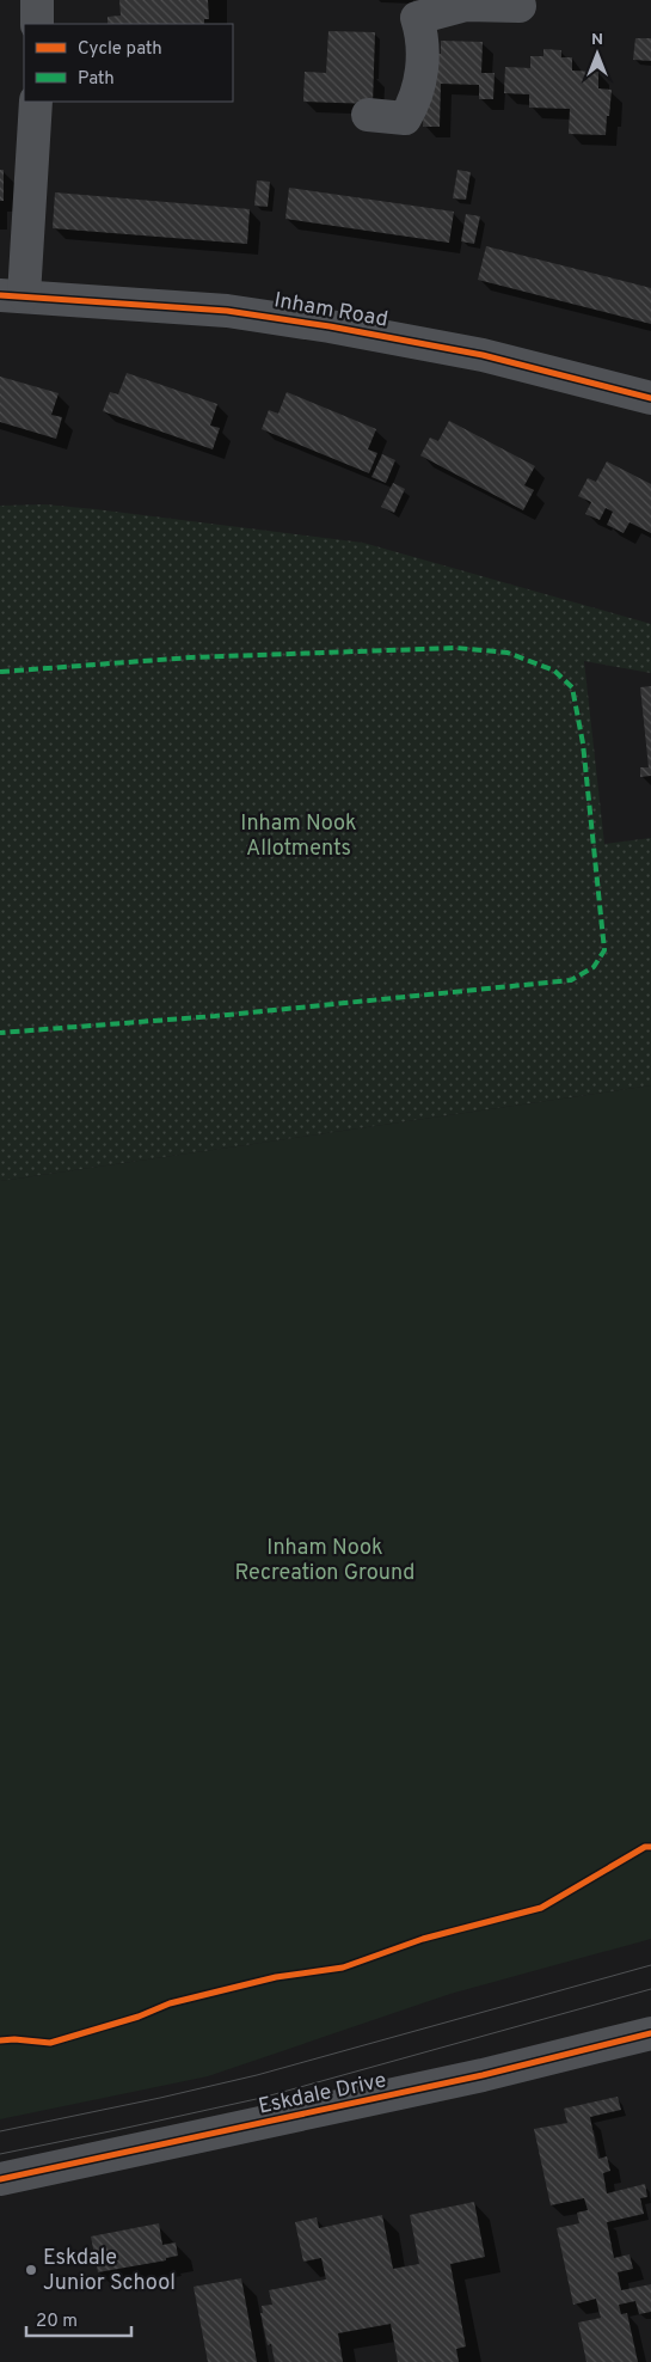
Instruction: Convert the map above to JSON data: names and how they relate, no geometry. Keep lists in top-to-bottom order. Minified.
{"streets":{"street":["Inham Road","Eskdale Drive"]},"parks":["Inham Nook Allotments","Inham Nook Recreation Ground"],"places":["Eskdale Junior School"],"legend":["Cycle path","Path"],"scale_bar":"20 m","north":"top"}
